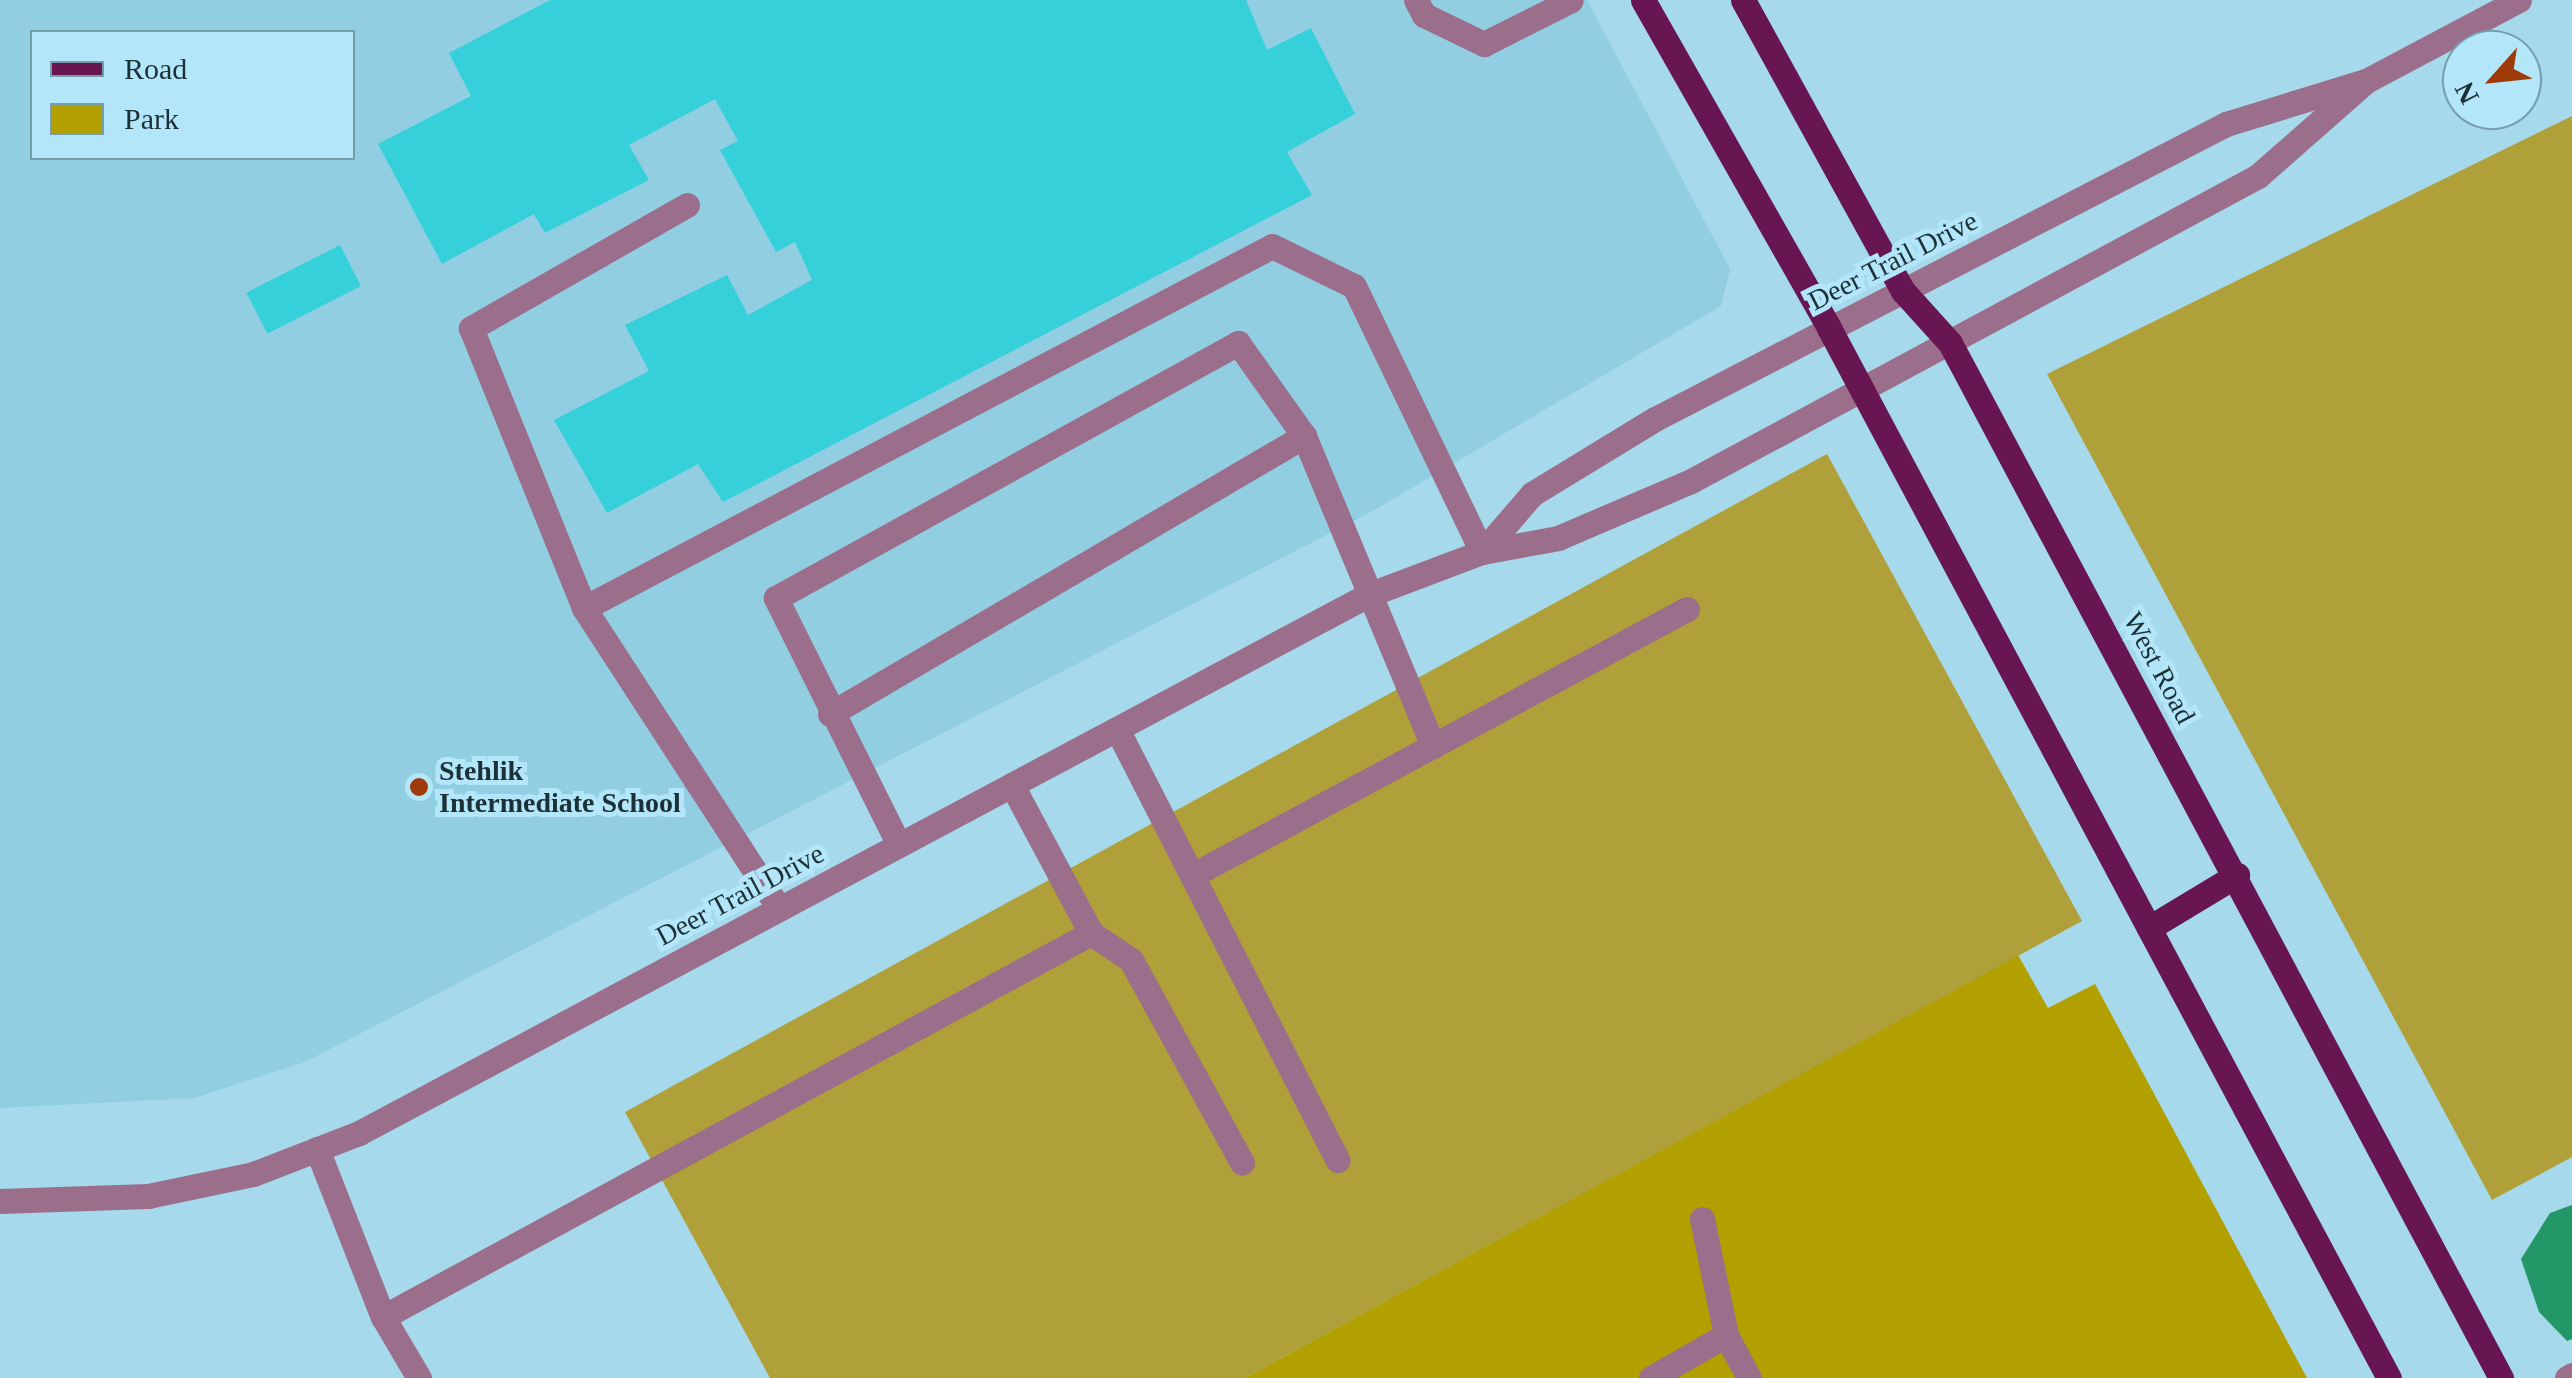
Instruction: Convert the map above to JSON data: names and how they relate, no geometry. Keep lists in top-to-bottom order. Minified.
{"streets":{"main road":["West Road"],"street":["Deer Trail Drive"]},"crossings":[["Deer Trail Drive","West Road"]],"places":["Stehlik Intermediate School"],"legend":["Road","Park"],"north":"bottom left"}
